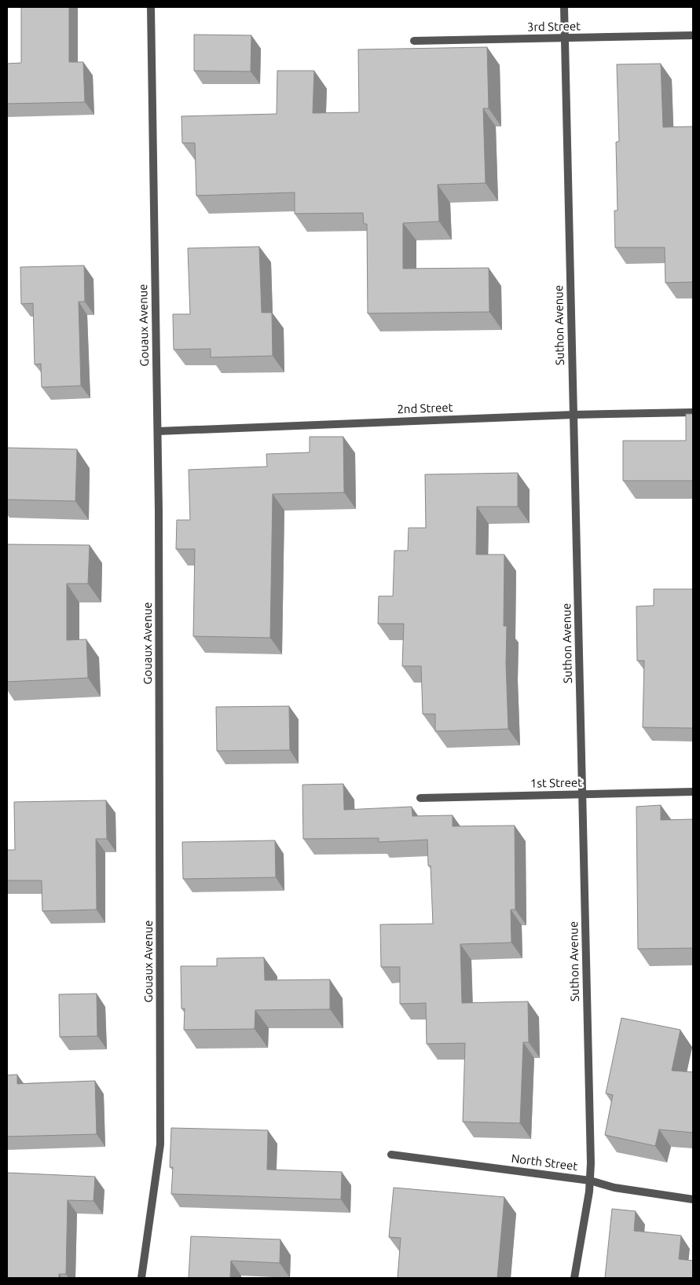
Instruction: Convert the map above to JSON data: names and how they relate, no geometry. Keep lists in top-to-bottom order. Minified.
{"streets":{"street":["3rd Street","Gouaux Avenue","Suthon Avenue","2nd Street","1st Street","North Street"]},"crossings":[["3rd Street","Suthon Avenue"],["Gouaux Avenue","2nd Street"],["Suthon Avenue","2nd Street"],["Suthon Avenue","1st Street"],["Suthon Avenue","North Street"]]}
